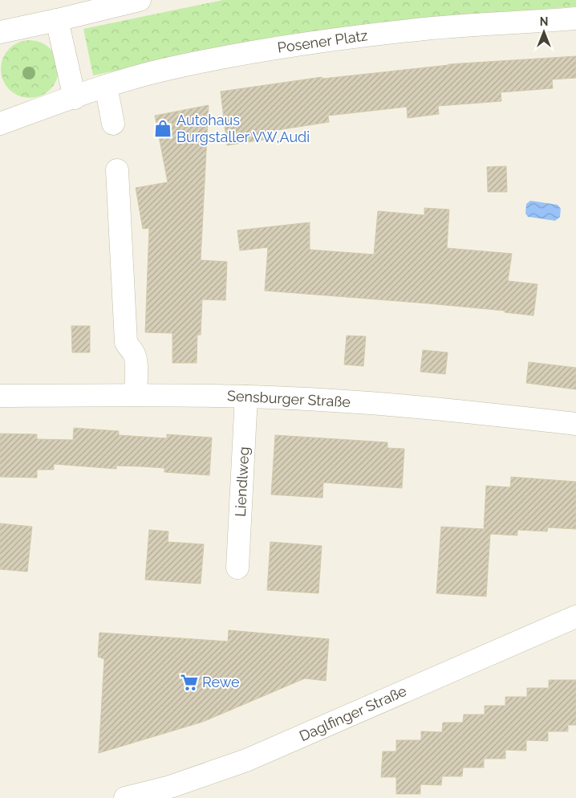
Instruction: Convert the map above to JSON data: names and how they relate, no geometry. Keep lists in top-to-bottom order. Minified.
{"streets":{"street":["Posener Platz","Sensburger Straße","Liendlweg","Daglfinger Straße"]},"crossings":[["Sensburger Straße","Liendlweg"]],"places":{"shop":["Autohaus Burgstaller VW,Audi"],"supermarket":["Rewe"]},"north":"top"}
